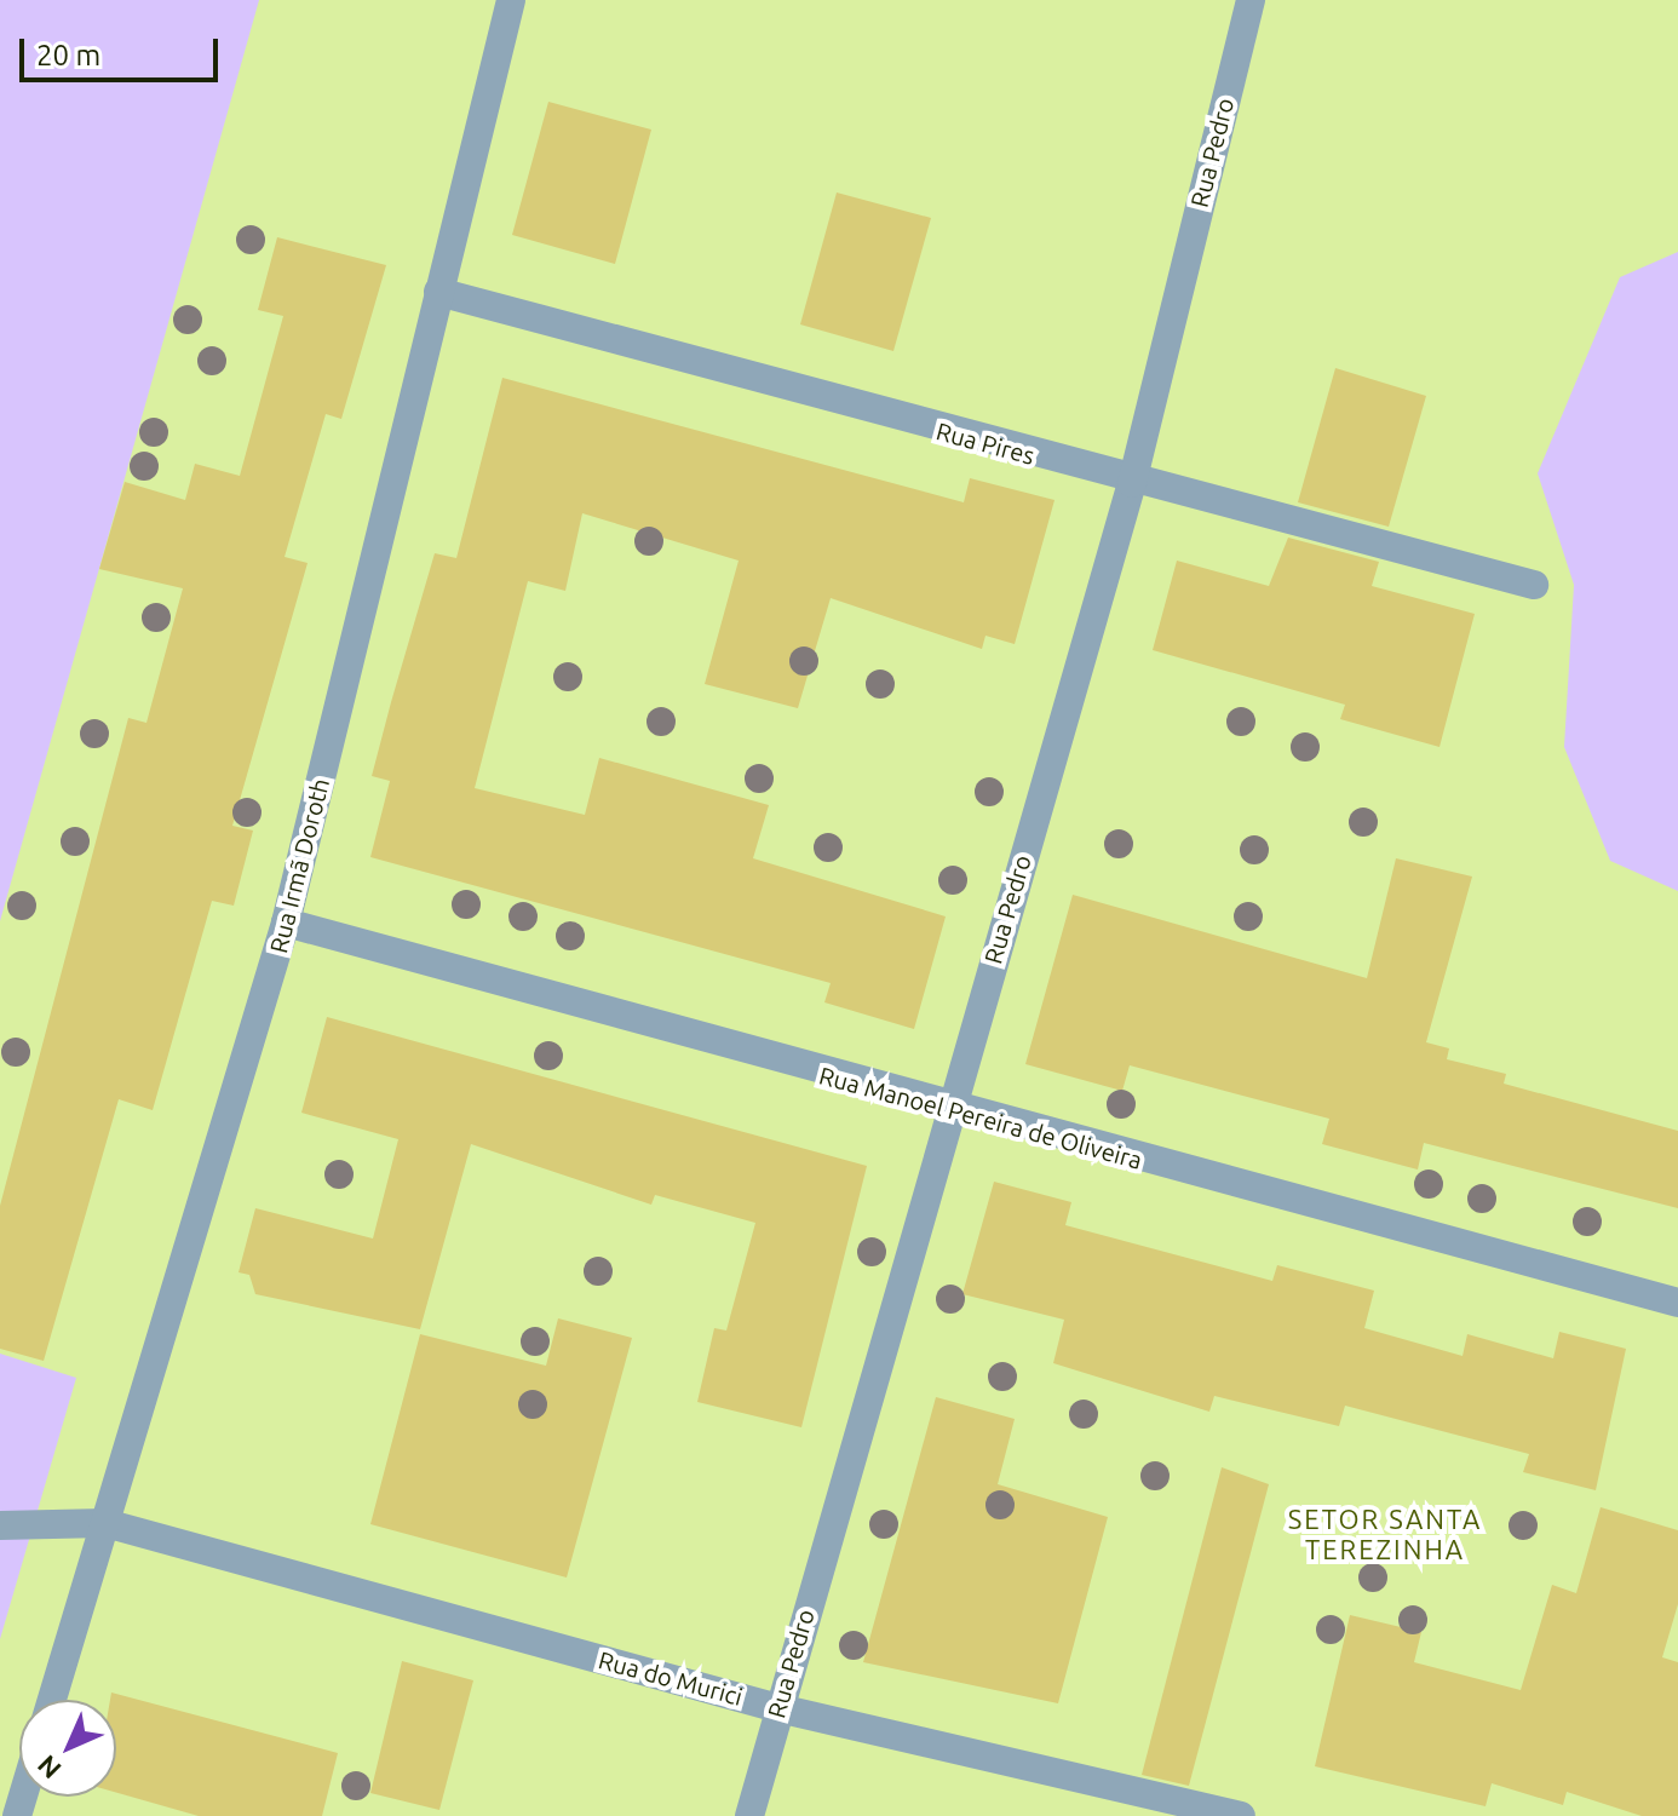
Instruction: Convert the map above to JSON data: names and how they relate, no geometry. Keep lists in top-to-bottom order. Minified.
{"streets":{"street":["Rua Pedro","Rua Pires","Rua Irmã Doroth","Rua Manoel Pereira de Oliveira","Rua do Murici"]},"crossings":[["Rua Pedro","Rua Pires"],["Rua Pedro","Rua Manoel Pereira de Oliveira"],["Rua Pedro","Rua do Murici"],["Rua Pires","Rua Irmã Doroth"],["Rua Irmã Doroth","Rua Manoel Pereira de Oliveira"],["Rua Irmã Doroth","Rua do Murici"]],"districts":["SETOR SANTA TEREZINHA"],"scale_bar":"20 m","north":"bottom left"}
